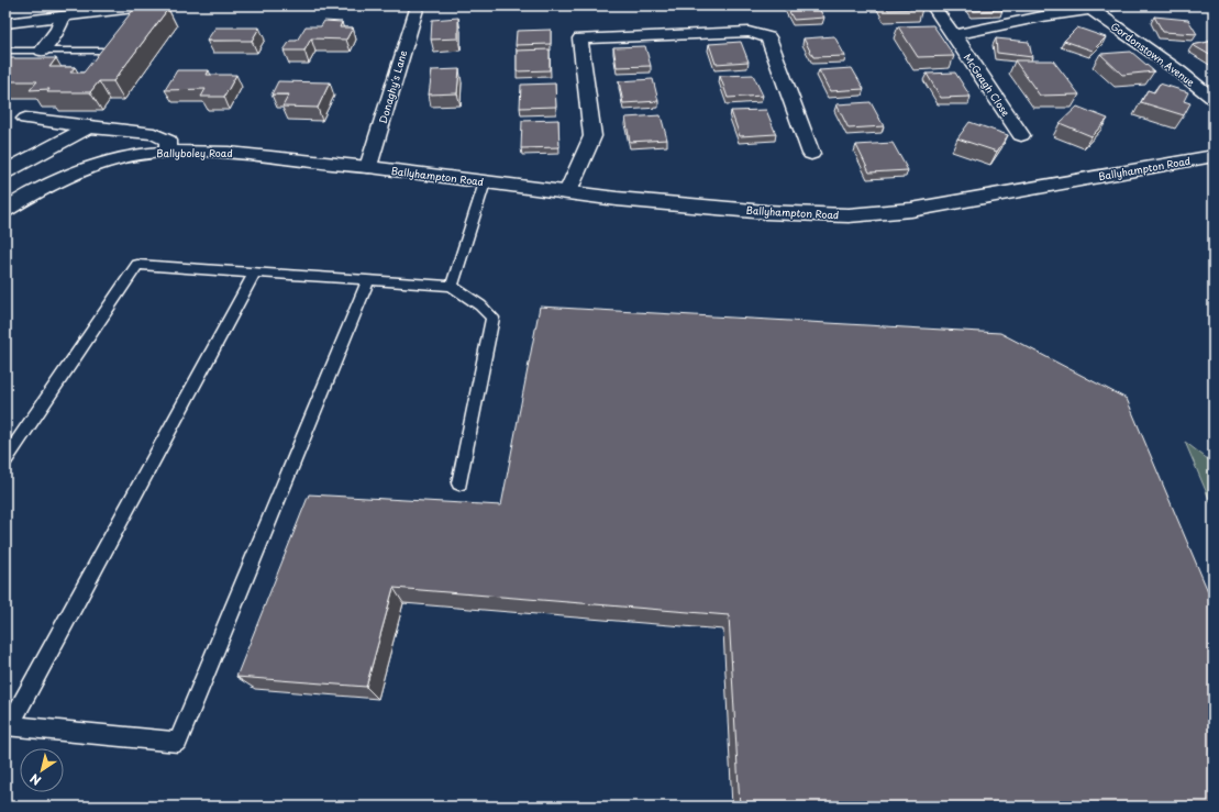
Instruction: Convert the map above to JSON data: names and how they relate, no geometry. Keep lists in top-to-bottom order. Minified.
{"streets":{"street":["Gordonstown Avenue","McGeagh Close","Donaghy's Lane","Ballyboley Road","Ballyhampton Road"]},"crossings":[["Donaghy's Lane","Ballyboley Road"],["Donaghy's Lane","Ballyhampton Road"],["Ballyboley Road","Ballyhampton Road"]],"north":"bottom left"}
